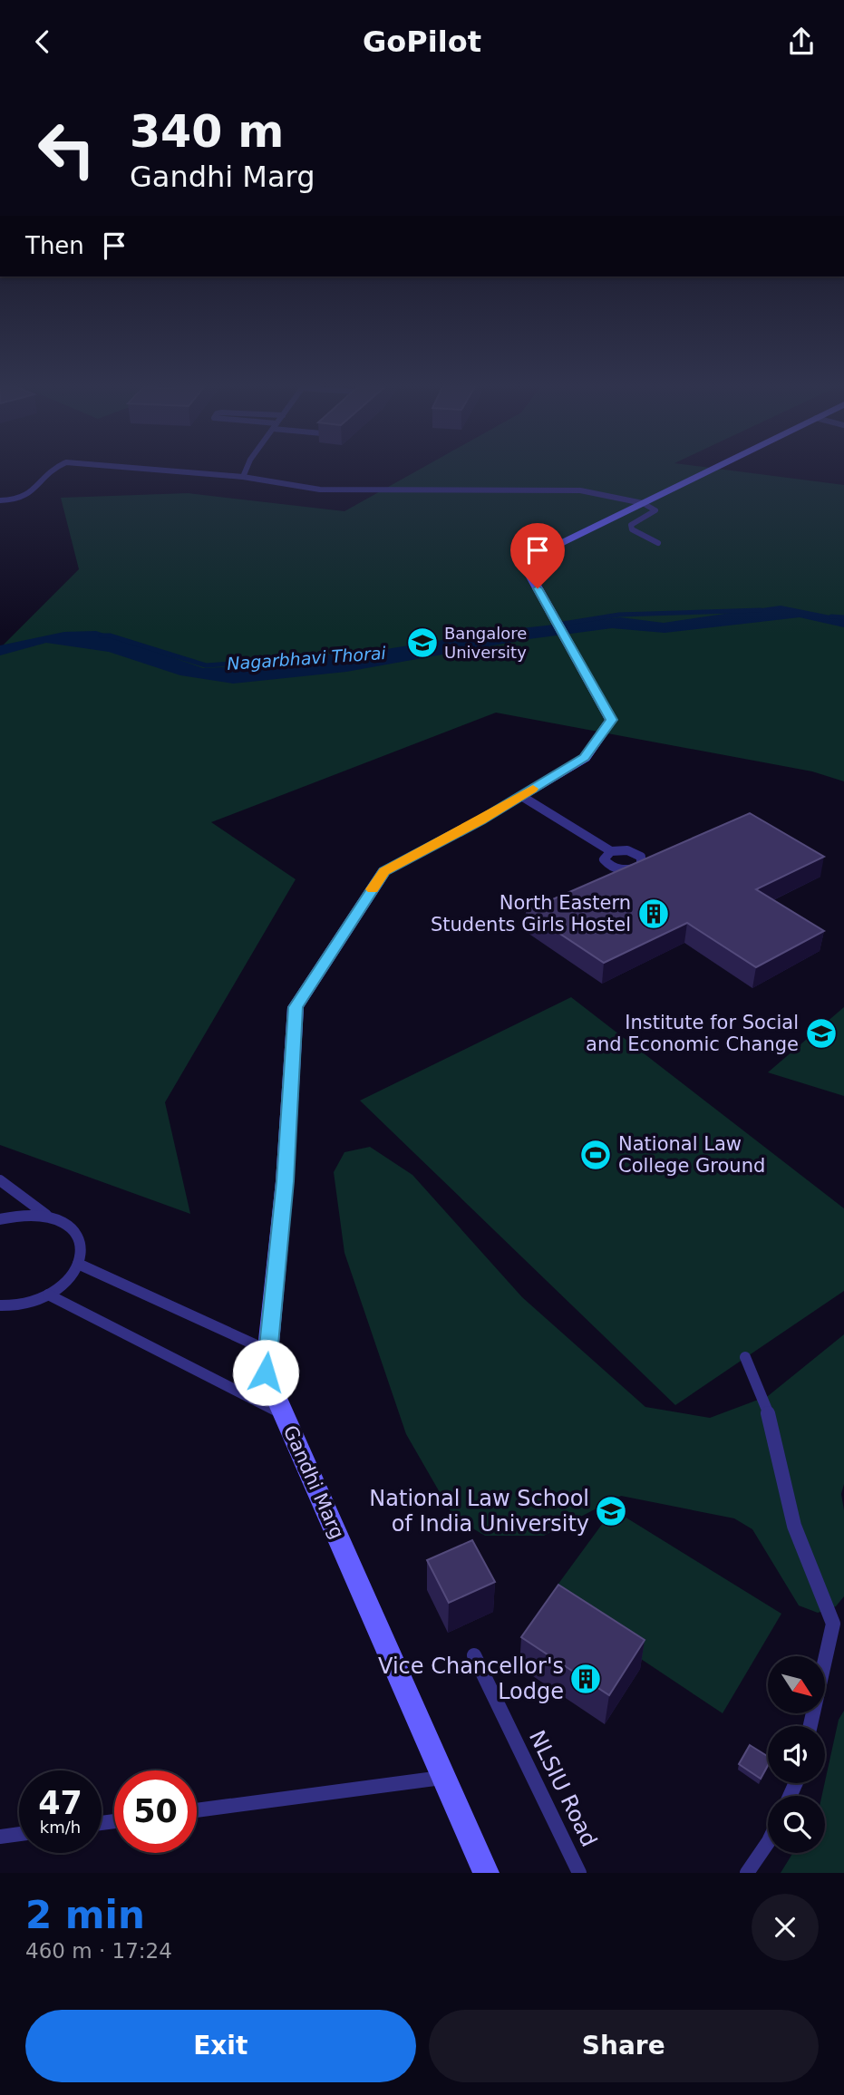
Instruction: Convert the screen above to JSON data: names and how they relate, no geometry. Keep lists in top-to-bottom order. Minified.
{"streets":{"main road":["Gandhi Marg"],"lane":["NLSIU Road"]},"water":["Nagarbhavi Thorai"],"places":{"school or university":["Bangalore University","Institute for Social and Economic Change","National Law School of India University"],"building":["North Eastern Students Girls Hostel","Vice Chancellor's Lodge"],"sports":["National Law College Ground"]},"north":"bottom right","page":{"header":"GoPilot","turn":["340 m","Gandhi Marg"],"then":"Then","speed":"47 km/h","limit":"50","heading":["2 min","460 m · 17:24"],"buttons":["Exit","Share"]}}
